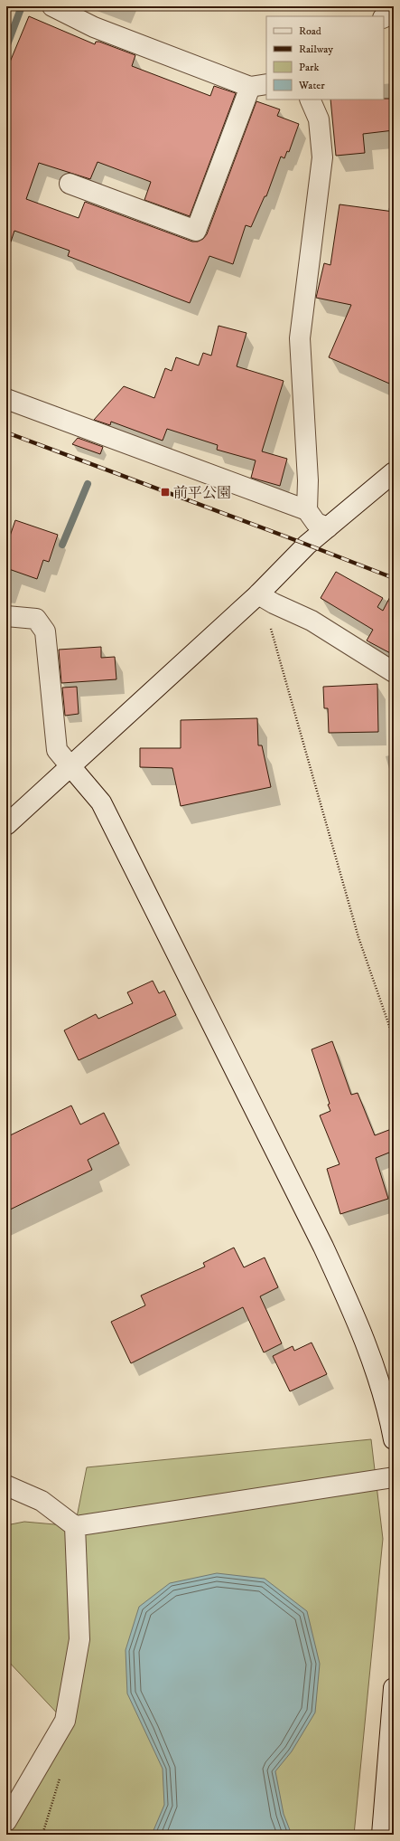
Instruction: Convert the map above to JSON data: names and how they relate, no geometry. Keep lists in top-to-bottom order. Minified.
{"places":{"transit":["前平公園"]},"legend":["Road","Railway","Park","Water"]}
